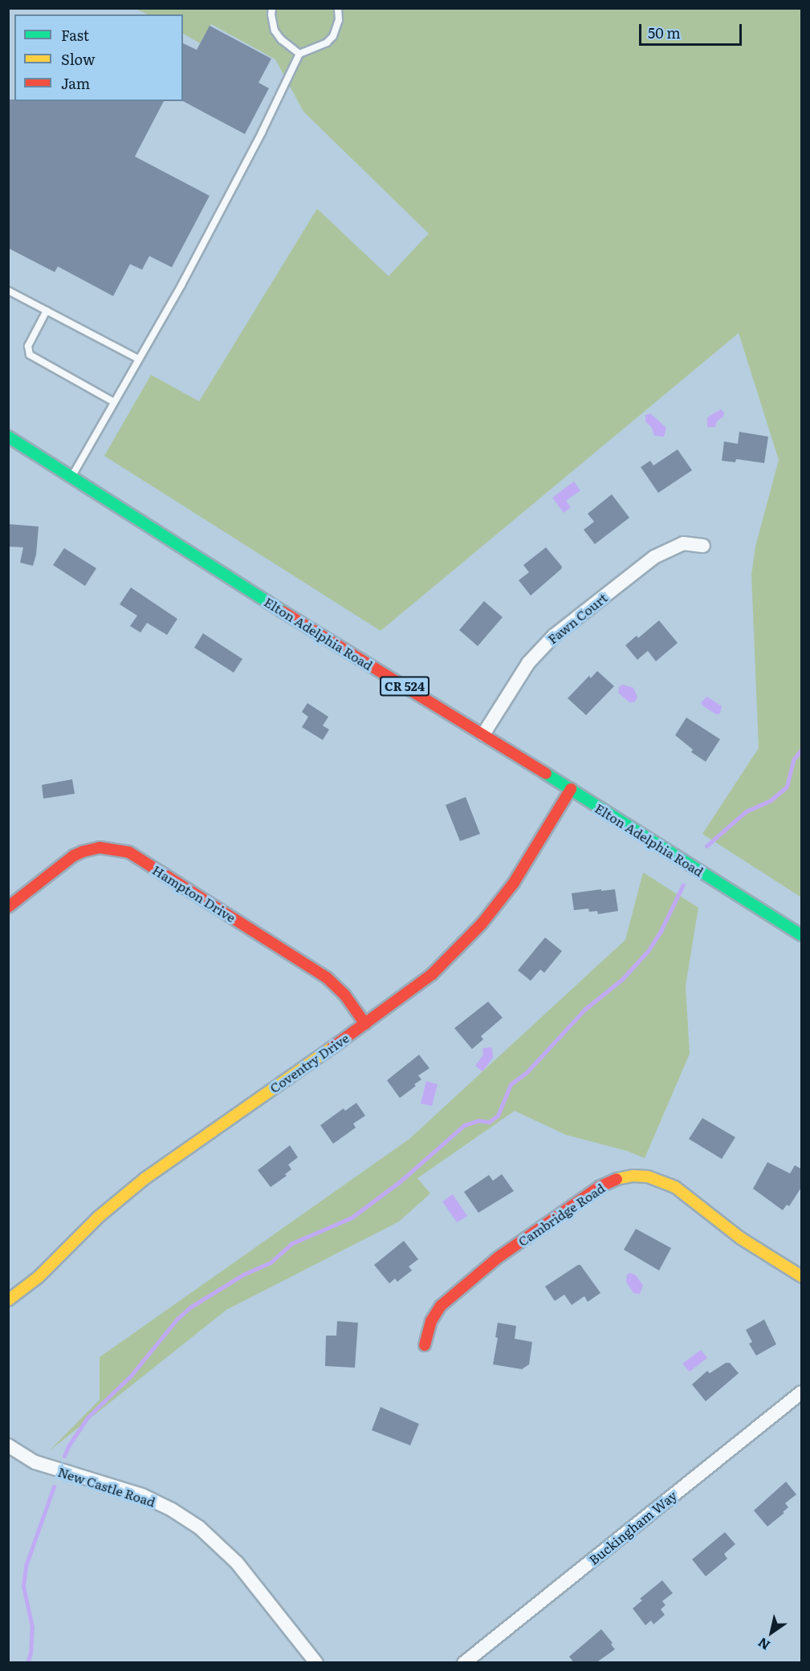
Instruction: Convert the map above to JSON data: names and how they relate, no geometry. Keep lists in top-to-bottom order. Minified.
{"streets":{"street":["Fawn Court","Elton Adelphia Road","CR 524","Hampton Drive","Coventry Drive","Cambridge Road","New Castle Road","Buckingham Way"]},"crossings":[["Fawn Court","Elton Adelphia Road"],["Elton Adelphia Road","Coventry Drive"],["Hampton Drive","Coventry Drive"]],"legend":["Fast","Slow","Jam"],"scale_bar":"50 m","north":"bottom left"}
